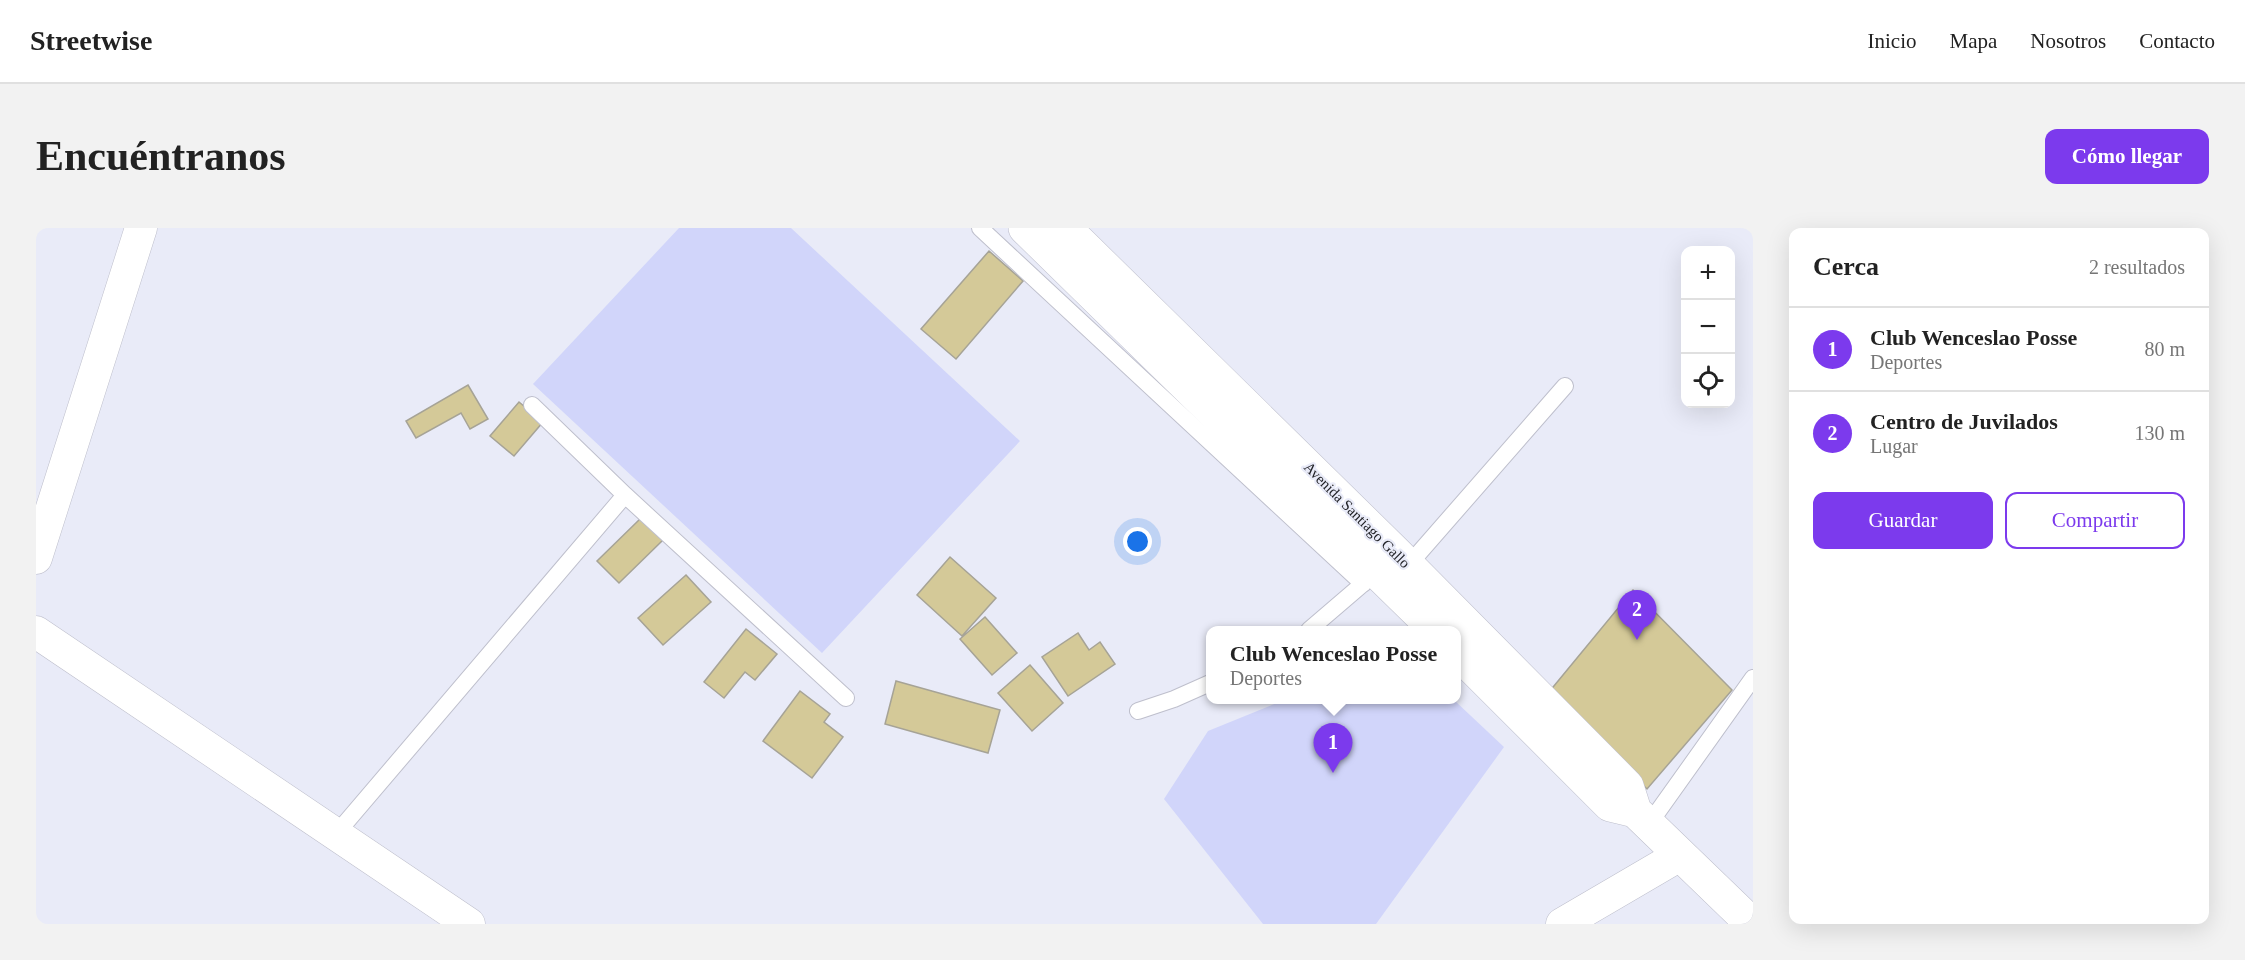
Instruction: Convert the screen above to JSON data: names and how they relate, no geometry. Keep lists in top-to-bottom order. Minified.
{"streets":{"street":["Avenida Santiago Gallo"]},"page":{"header":"Streetwise","nav":["Inicio","Mapa","Nosotros","Contacto"],"buttons":["Cómo llegar",["Guardar","Compartir"]],"title":"Encuéntranos","heading":["Cerca","2 resultados"],"map_buttons":["+","−"],"list":[{"mark":"1","name":"Club Wenceslao Posse","note":"Deportes","value":"80 m"},{"mark":"2","name":"Centro de Juvilados","note":"Lugar","value":"130 m"}],"pins":["2","1"],"popup":["Club Wenceslao Posse","Deportes"]}}
